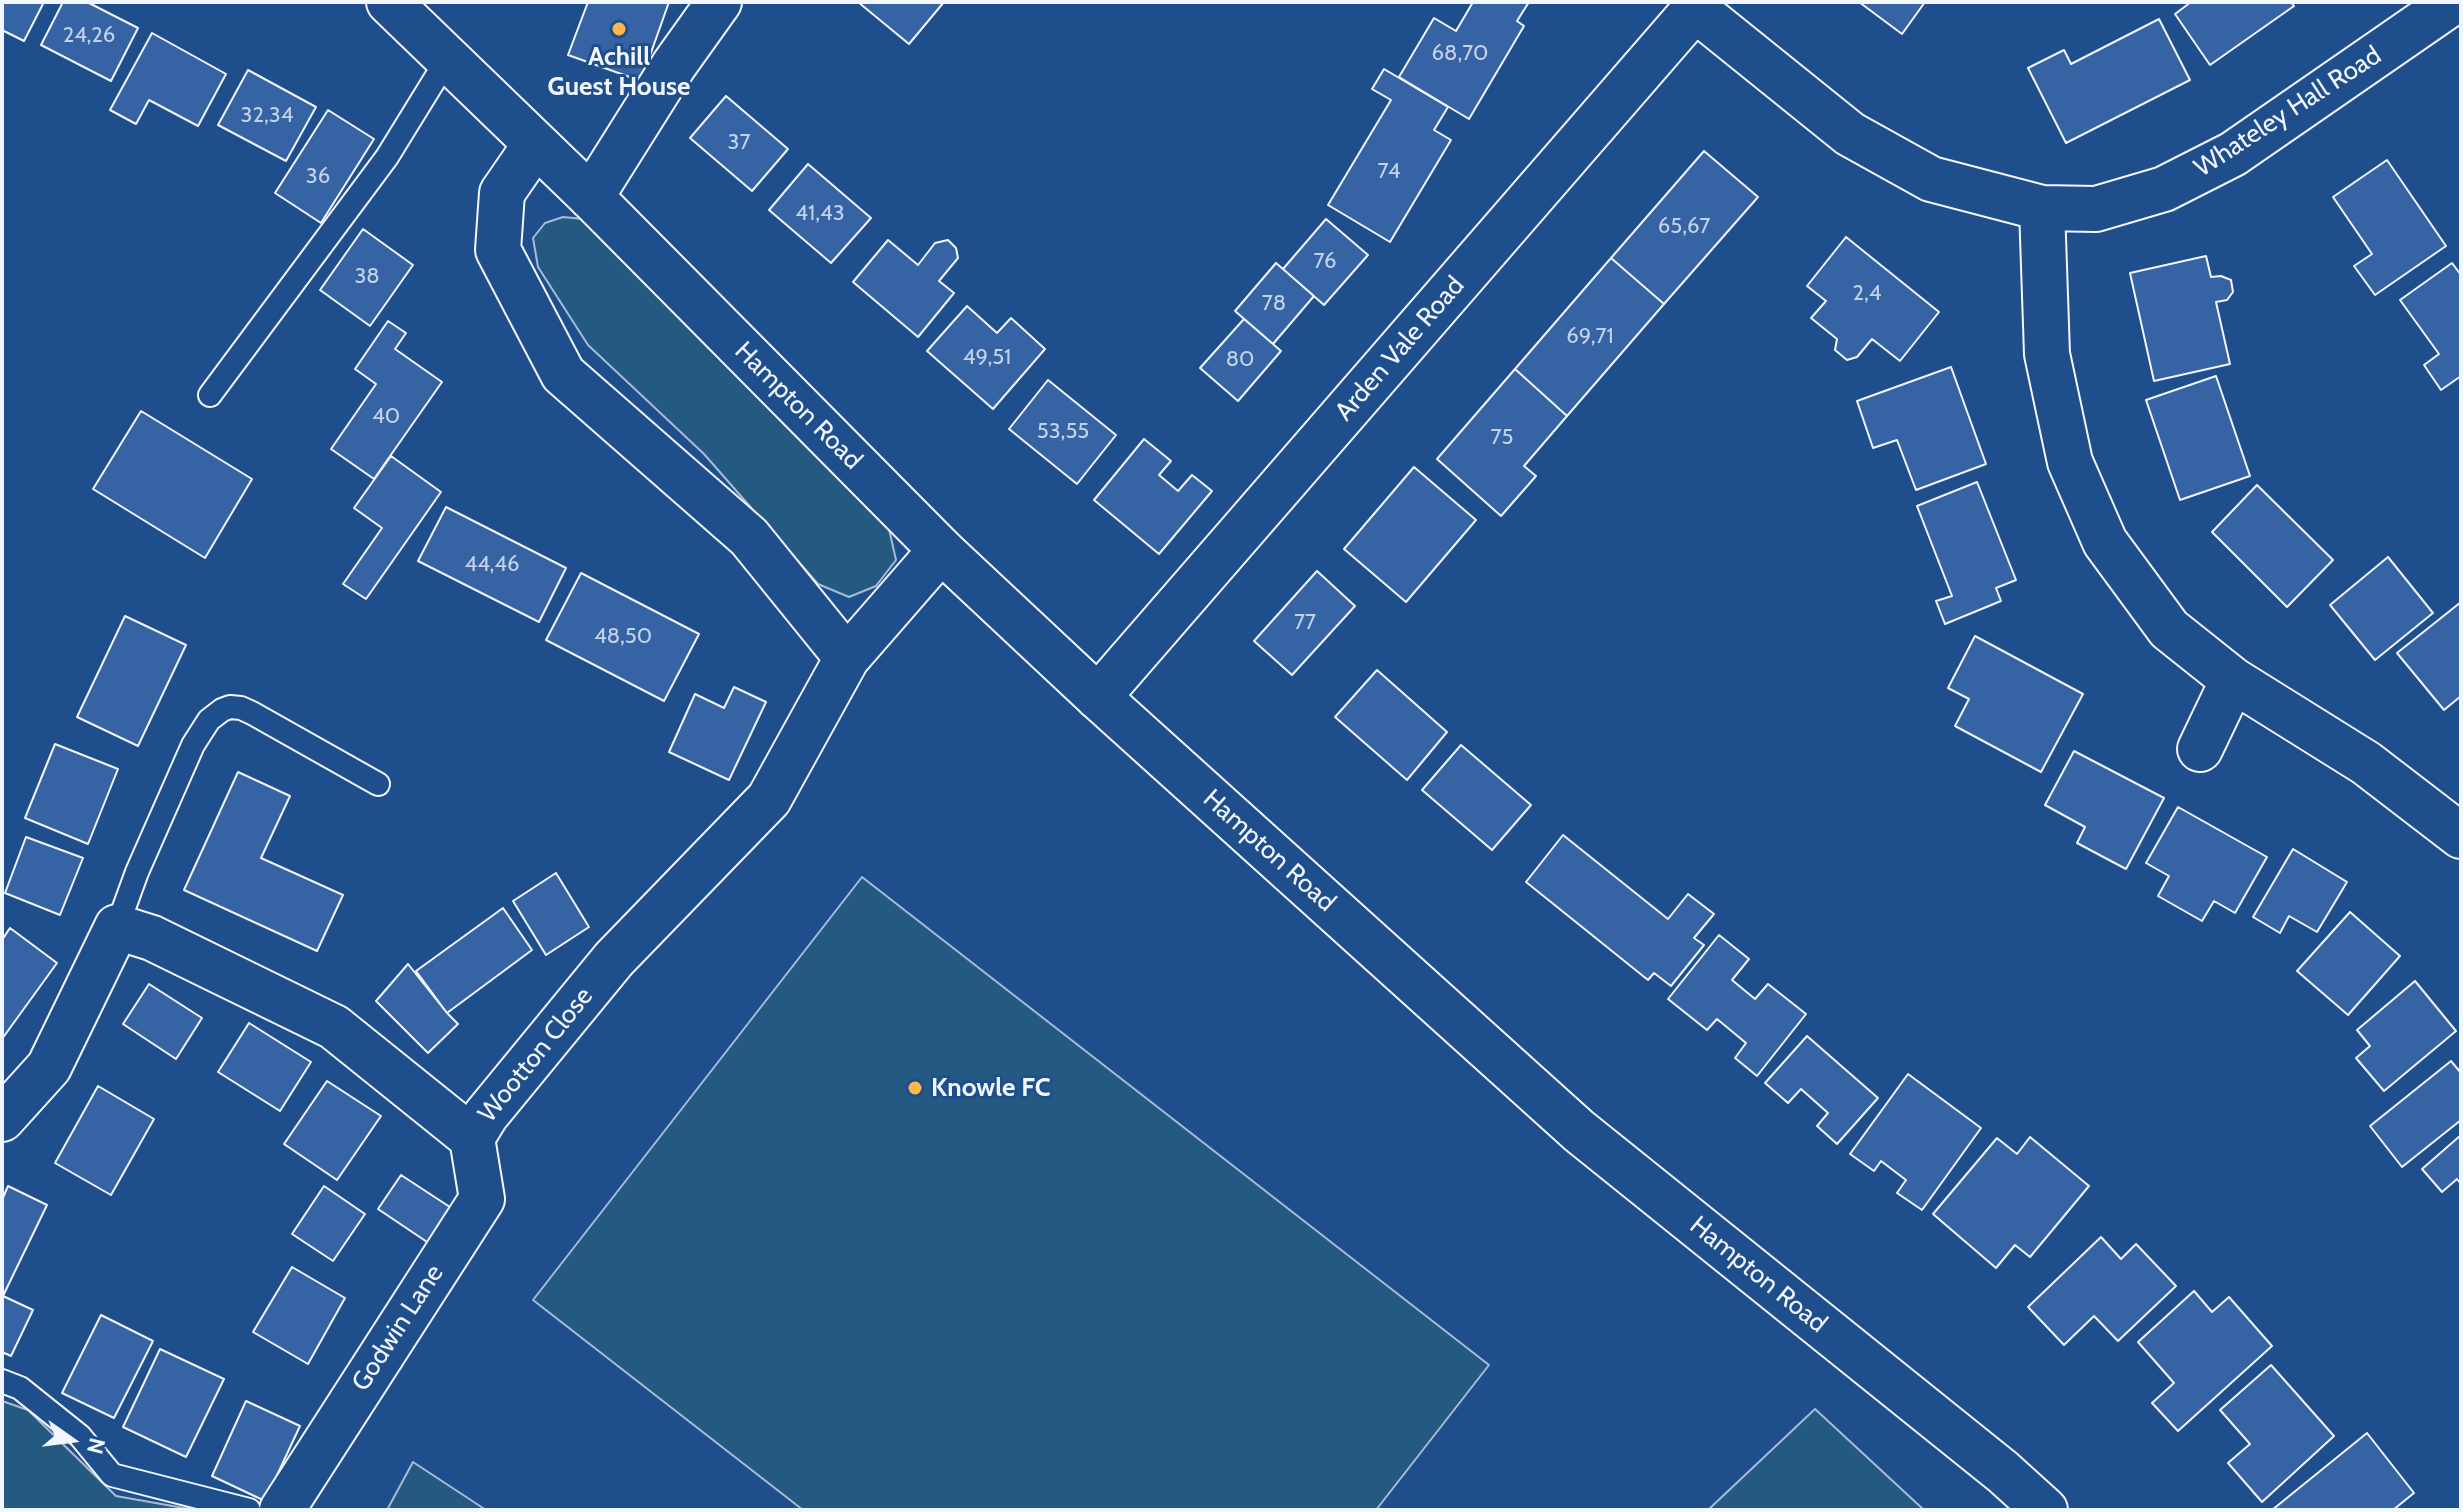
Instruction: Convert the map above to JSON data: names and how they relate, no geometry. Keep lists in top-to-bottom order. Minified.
{"streets":{"street":["Whateley Hall Road","Arden Vale Road","Hampton Road","Wootton Close","Godwin Lane"]},"crossings":[["Whateley Hall Road","Arden Vale Road"],["Arden Vale Road","Hampton Road"],["Hampton Road","Wootton Close"],["Wootton Close","Godwin Lane"]],"places":["Achill Guest House","Knowle FC"],"house_numbers":["24,26","68,70","32,34","37","74","36","41,43","65,67","76","38","2,4","78","69,71","49,51","80","40","53,55","75","44,46","77","48,50"],"north":"right"}
